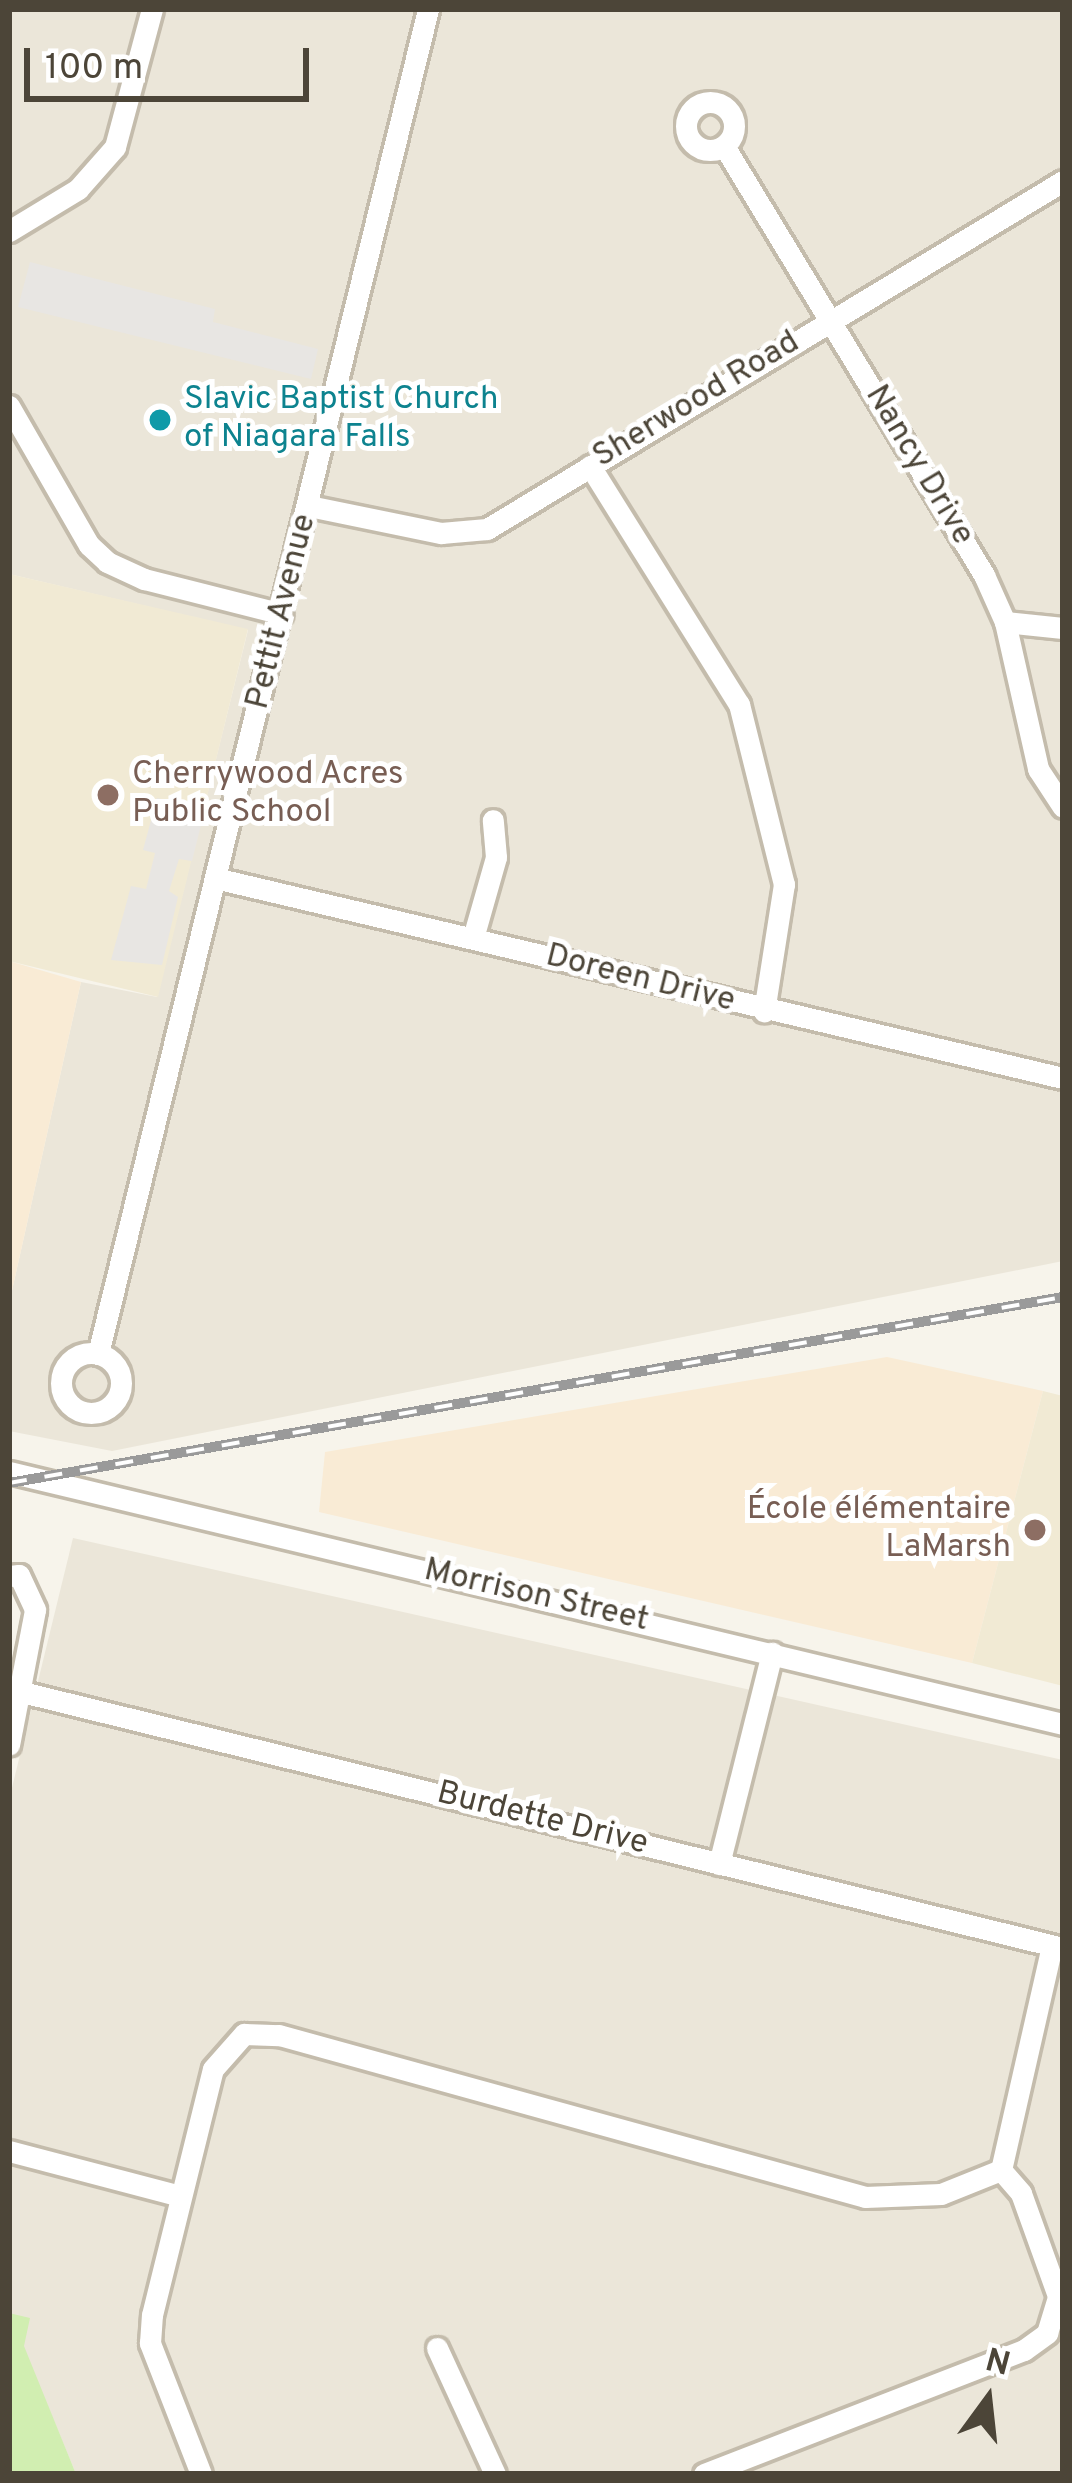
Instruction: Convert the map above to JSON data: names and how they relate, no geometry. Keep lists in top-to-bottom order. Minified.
{"streets":{"street":["Sherwood Road","Nancy Drive","Pettit Avenue","Doreen Drive","Morrison Street","Burdette Drive"]},"crossings":[["Sherwood Road","Nancy Drive"],["Sherwood Road","Pettit Avenue"],["Pettit Avenue","Doreen Drive"]],"places":["Slavic Baptist Church of Niagara Falls","Cherrywood Acres Public School","École élémentaire LaMarsh"],"scale_bar":"100 m","north":"top"}
